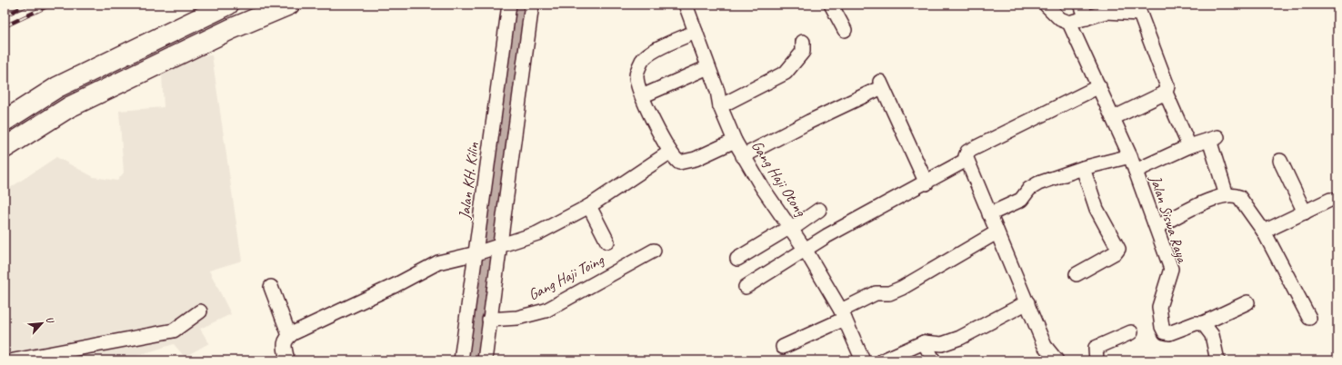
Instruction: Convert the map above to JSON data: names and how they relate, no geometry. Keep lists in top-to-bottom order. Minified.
{"streets":{"street":["Gang Haji Otong","Jalan KH. Kilin","Jalan Siswa Raya","Gang Haji Toing"]},"crossings":[["Jalan KH. Kilin","Gang Haji Toing"]],"north":"top right"}
